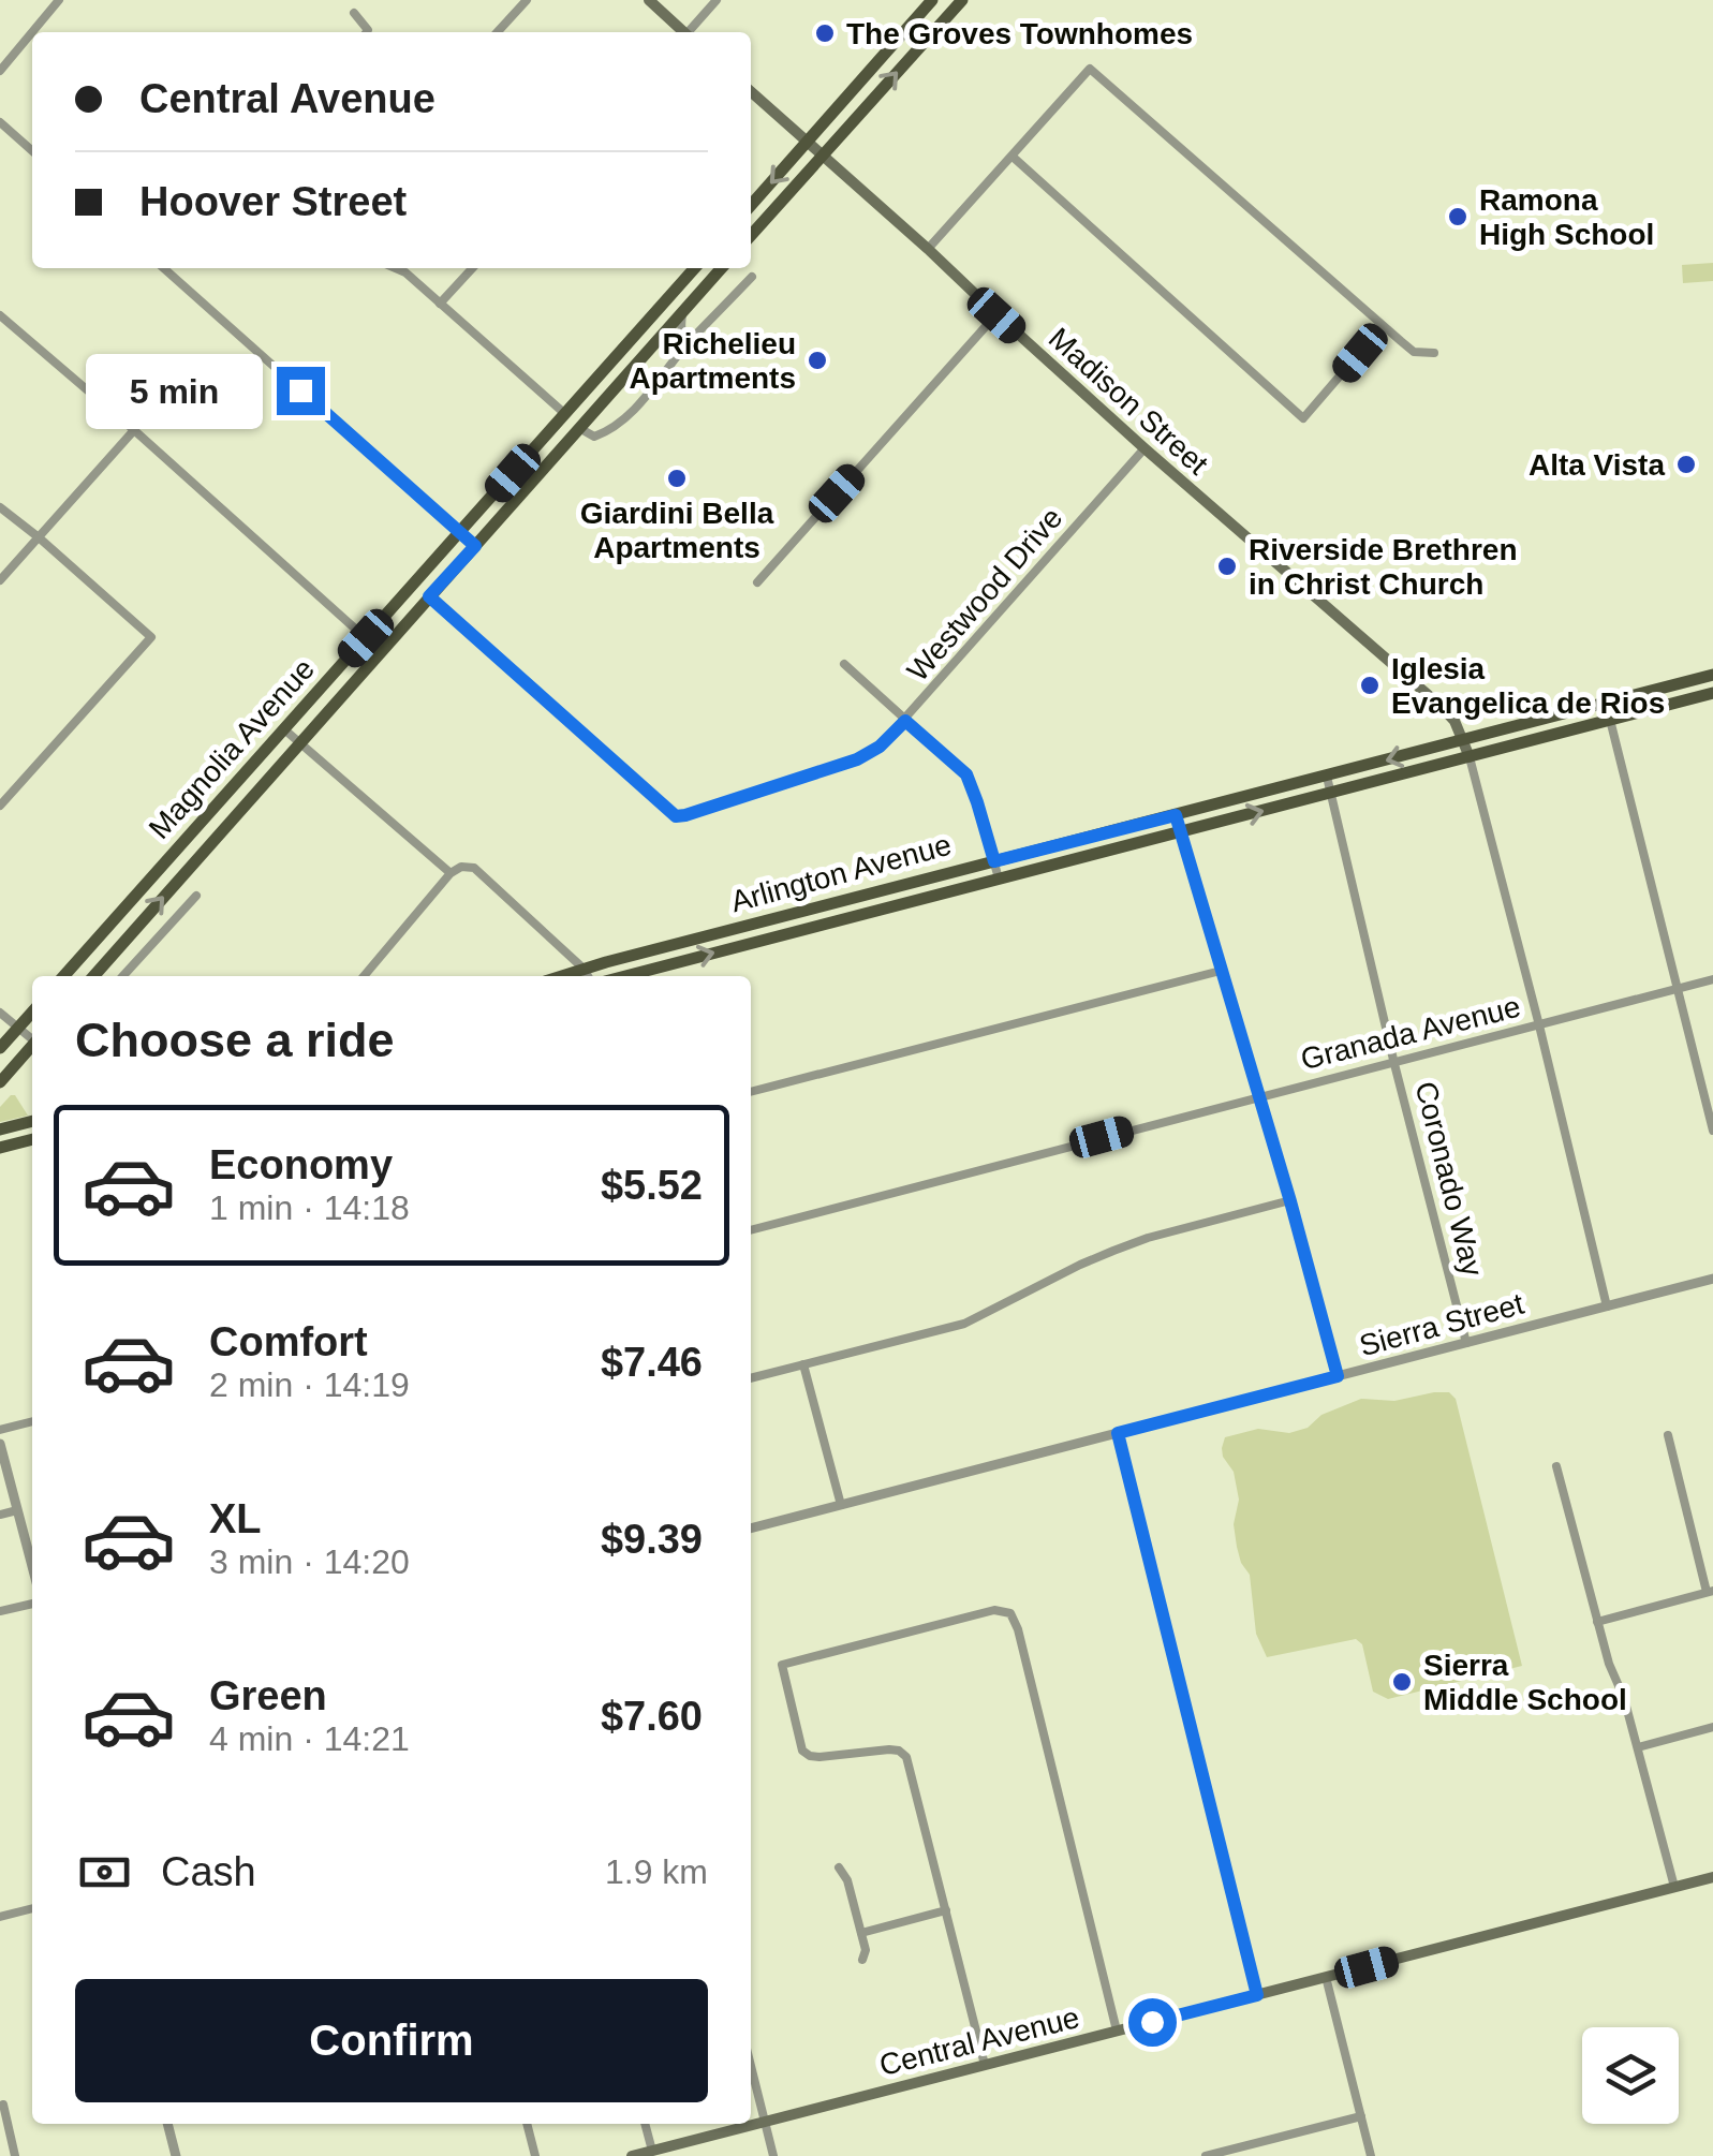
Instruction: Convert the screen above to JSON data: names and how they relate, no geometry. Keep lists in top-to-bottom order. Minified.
{"streets":{"main road":["Madison Street","Magnolia Avenue","Arlington Avenue","Central Avenue"],"street":["Westwood Drive","Granada Avenue","Coronado Way","Sierra Street"]},"crossings":[["Madison Street","Westwood Drive"],["Madison Street","Arlington Avenue"],["Westwood Drive","Magnolia Avenue"],["Arlington Avenue","Coronado Way"],["Granada Avenue","Coronado Way"],["Coronado Way","Sierra Street"]],"places":["The Groves Townhomes","Ramona High School","Richelieu Apartments","Alta Vista","Giardini Bella Apartments","Riverside Brethren in Christ Church","Iglesia Evangelica de Rios","Sierra Middle School"],"page":{"banner":["Central Avenue","Hoover Street"],"bubble":"5 min","heading":"Choose a ride","list":[{"name":"Economy","note":"1 min · 14:18","value":"$5.52"},{"name":"Comfort","note":"2 min · 14:19","value":"$7.46"},{"name":"XL","note":"3 min · 14:20","value":"$9.39"},{"name":"Green","note":"4 min · 14:21","value":"$7.60"}],"pay":["Cash","1.9 km"],"buttons":"Confirm"}}
